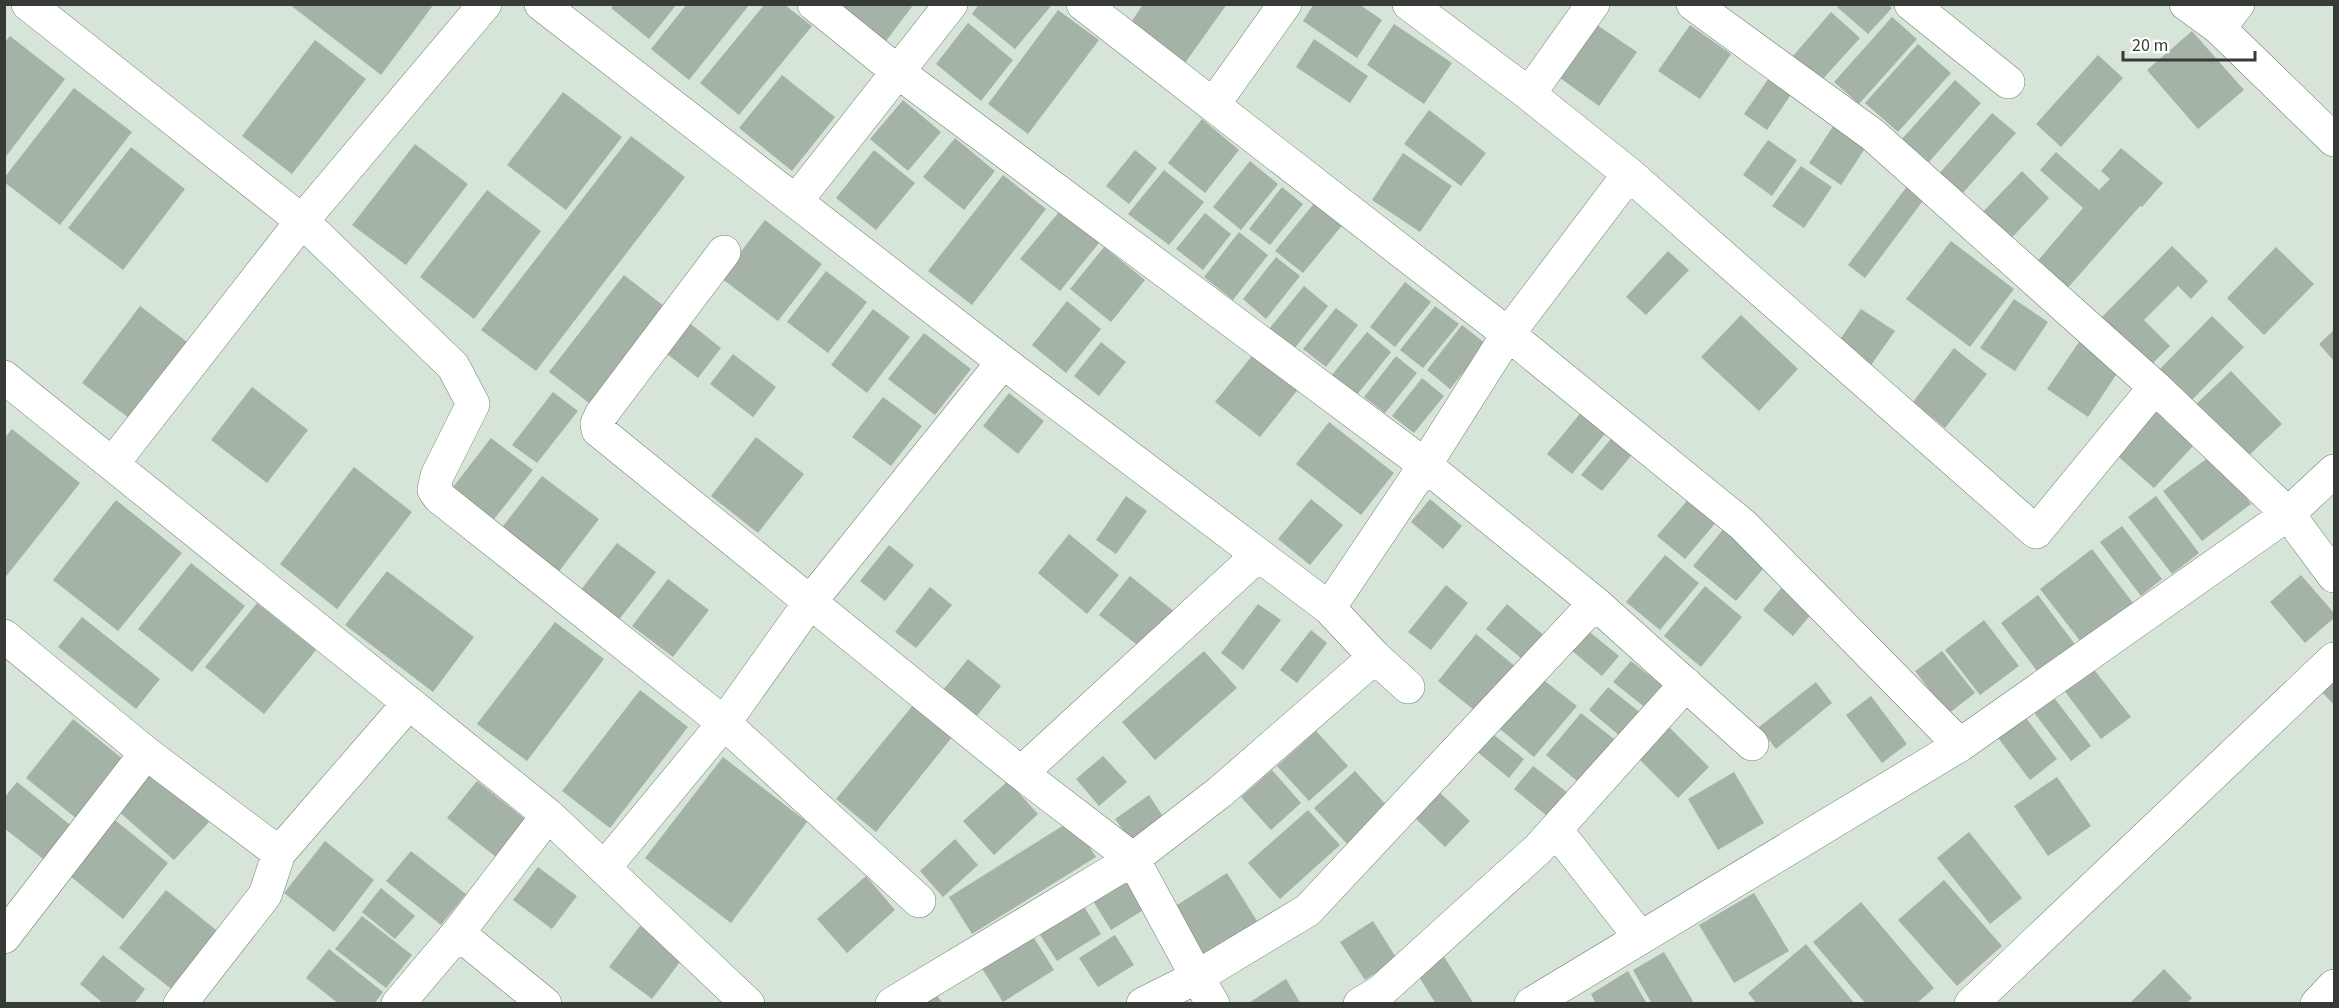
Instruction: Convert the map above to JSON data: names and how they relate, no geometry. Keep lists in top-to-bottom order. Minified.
{"scale_bar":"20 m"}
